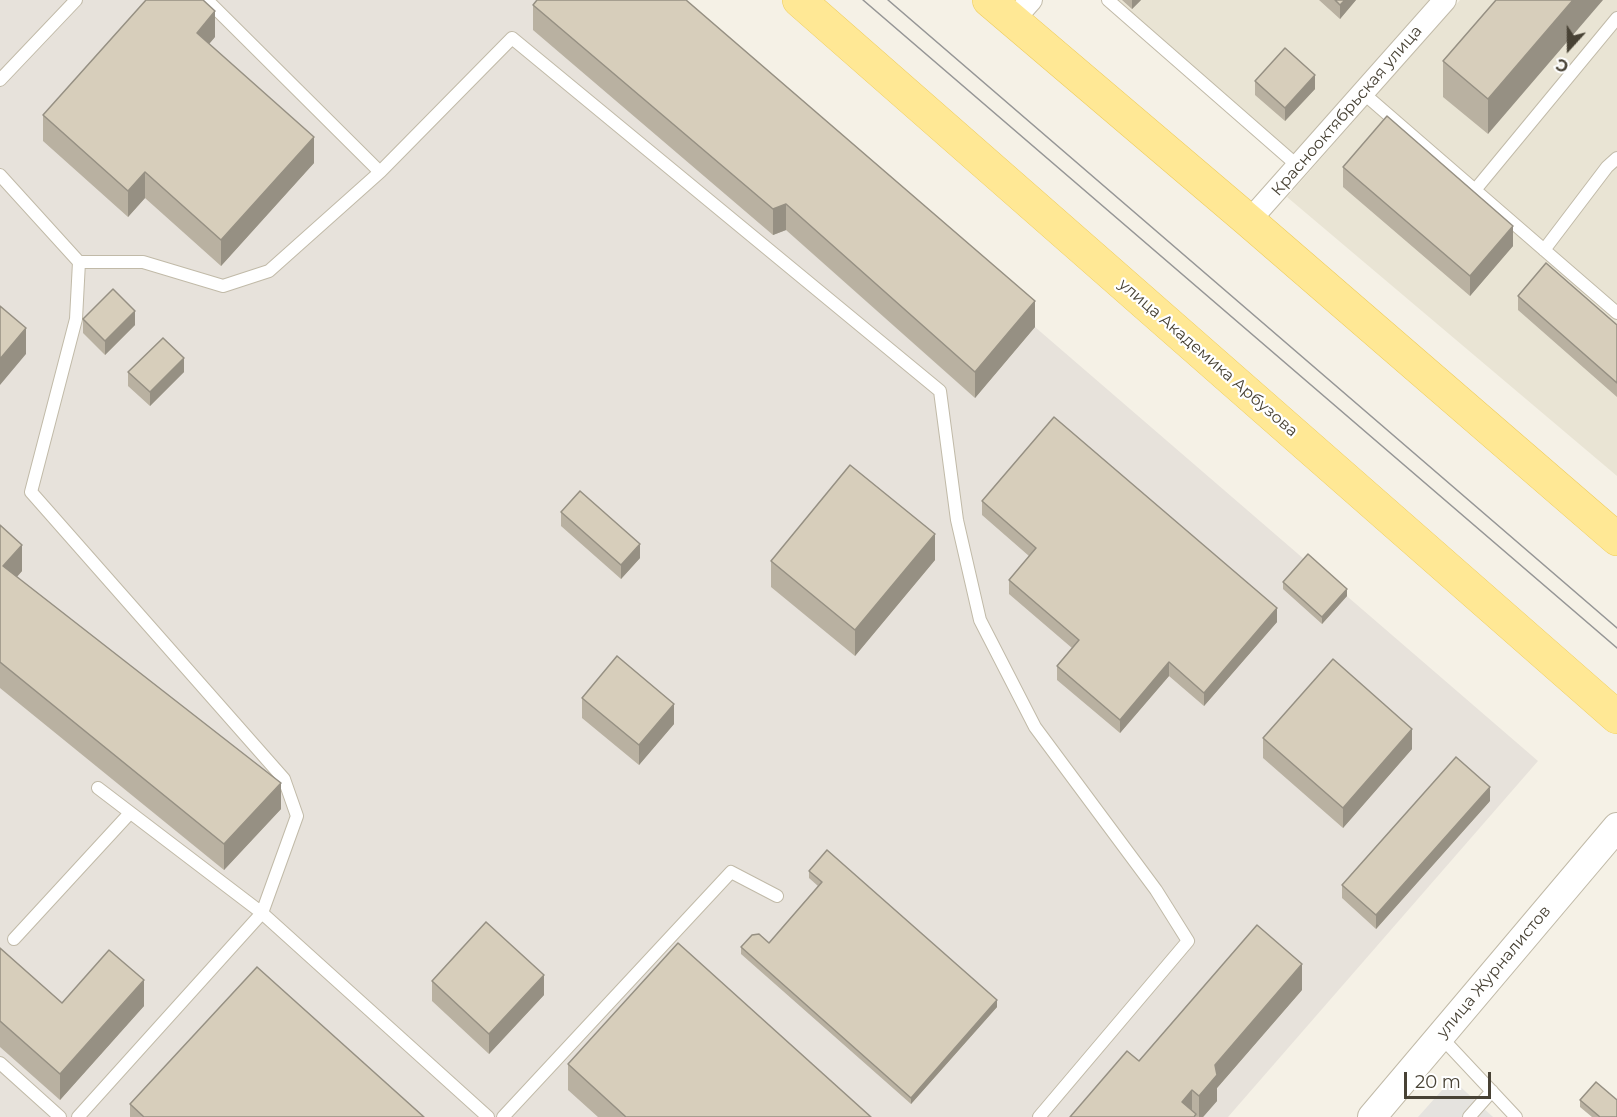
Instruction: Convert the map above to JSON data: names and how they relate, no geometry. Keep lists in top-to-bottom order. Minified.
{"streets":{"main road":["улица Академика Арбузова"],"street":["Краснооктябрьская улица","улица Журналистов"]},"scale_bar":"20 m","north":"bottom"}
